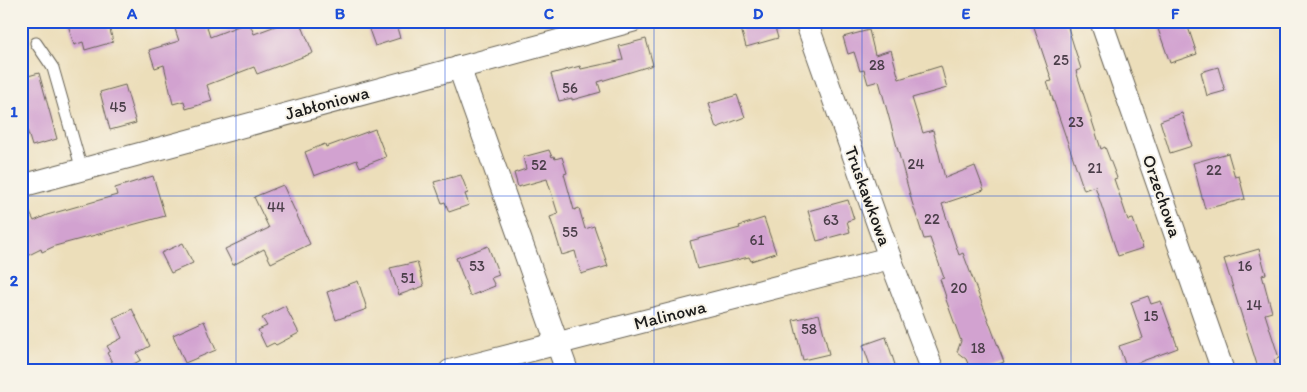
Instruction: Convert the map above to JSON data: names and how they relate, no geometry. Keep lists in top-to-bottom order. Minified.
{"streets":{"street":["Jabłoniowa","Truskawkowa","Orzechowa","Malinowa"]},"crossings":[["Truskawkowa","Malinowa"]],"house_numbers":["25","28","56","45","23","24","52","21","22","44","22","63","55","61","53","16","51","20","14","15","58","18"],"grid":{"columns":["A","B","C","D","E","F"],"rows":["1","2"]}}
